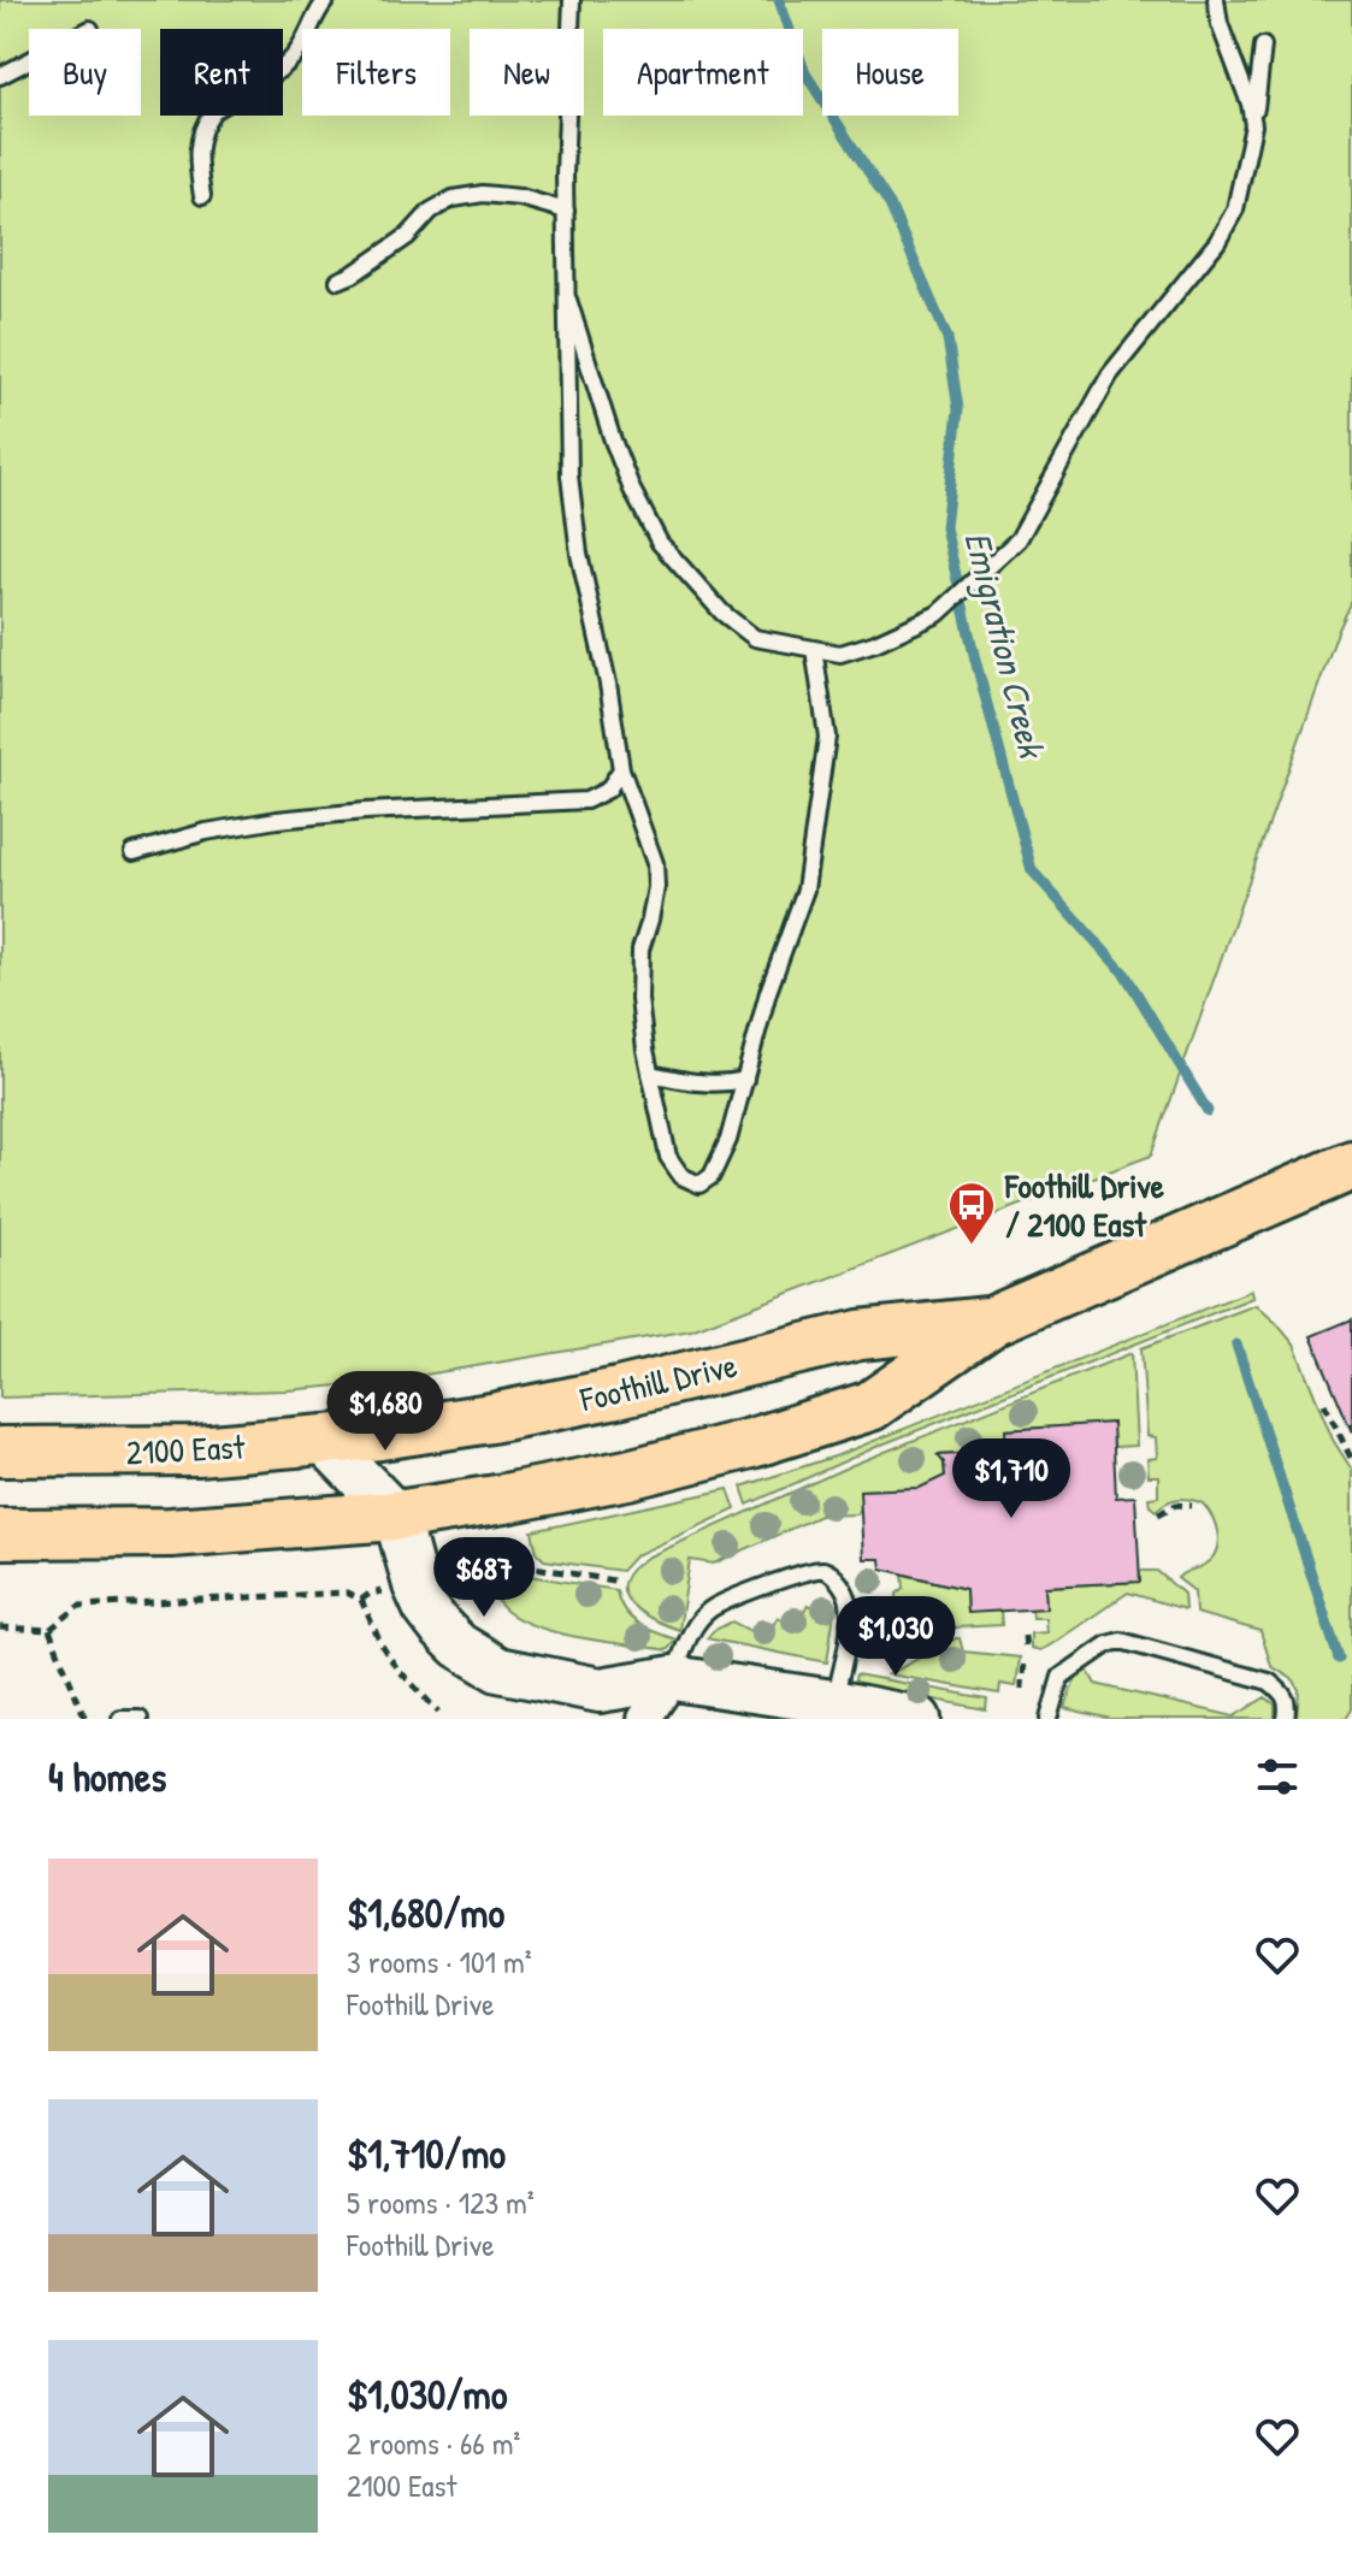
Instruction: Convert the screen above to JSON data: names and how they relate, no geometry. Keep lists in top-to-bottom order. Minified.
{"streets":{"main road":["Foothill Drive","2100 East"]},"crossings":[["Foothill Drive","2100 East"]],"water":["Emigration Creek"],"places":{"bus stop":["Foothill Drive / 2100 East"]},"page":{"chip":["Buy","Rent","Filters","New","Apartment","House"],"price":["$1,680","$1,710","$687","$1,030"],"heading":"4 homes","list":[{"name":"$1,680/mo","note":"3 rooms · 101 m² · Foothill Drive"},{"name":"$1,710/mo","note":"5 rooms · 123 m² · Foothill Drive"},{"name":"$1,030/mo","note":"2 rooms · 66 m² · 2100 East"}]}}
